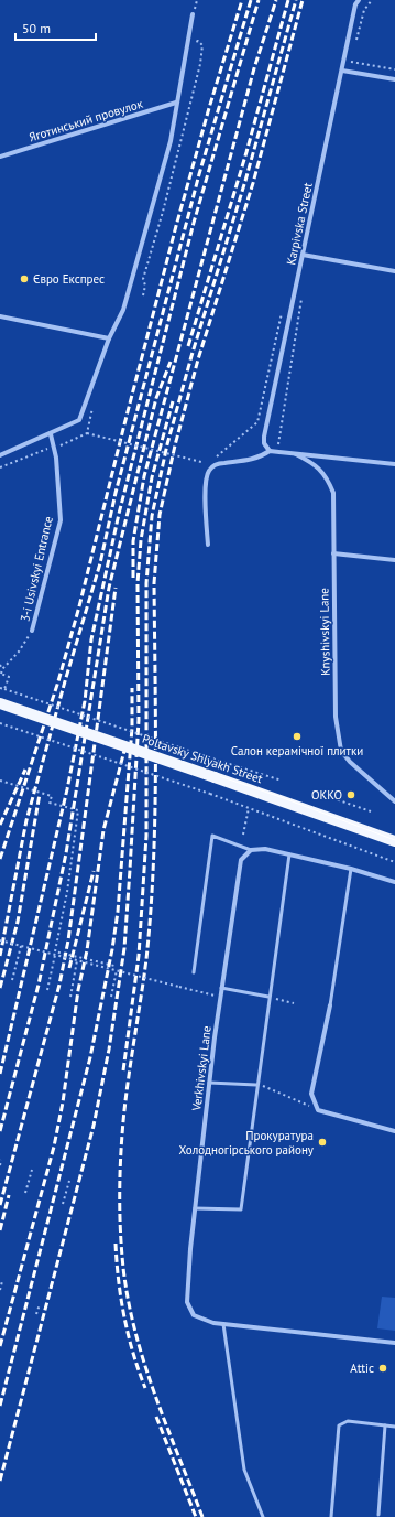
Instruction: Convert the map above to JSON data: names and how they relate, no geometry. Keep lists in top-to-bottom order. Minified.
{"streets":{"main road":["Poltavsky Shlyakh Street"],"street":["Яготинський провулок","Karpivska Street","3-i Usivskyi Entrance","Knyshivskyi Lane","Verkhivskyi Lane"]},"places":["Євро Експрес","Салон керамічної плитки","OKKO","Прокуратура Холодногірського району","Attic"],"scale_bar":"50 m"}
